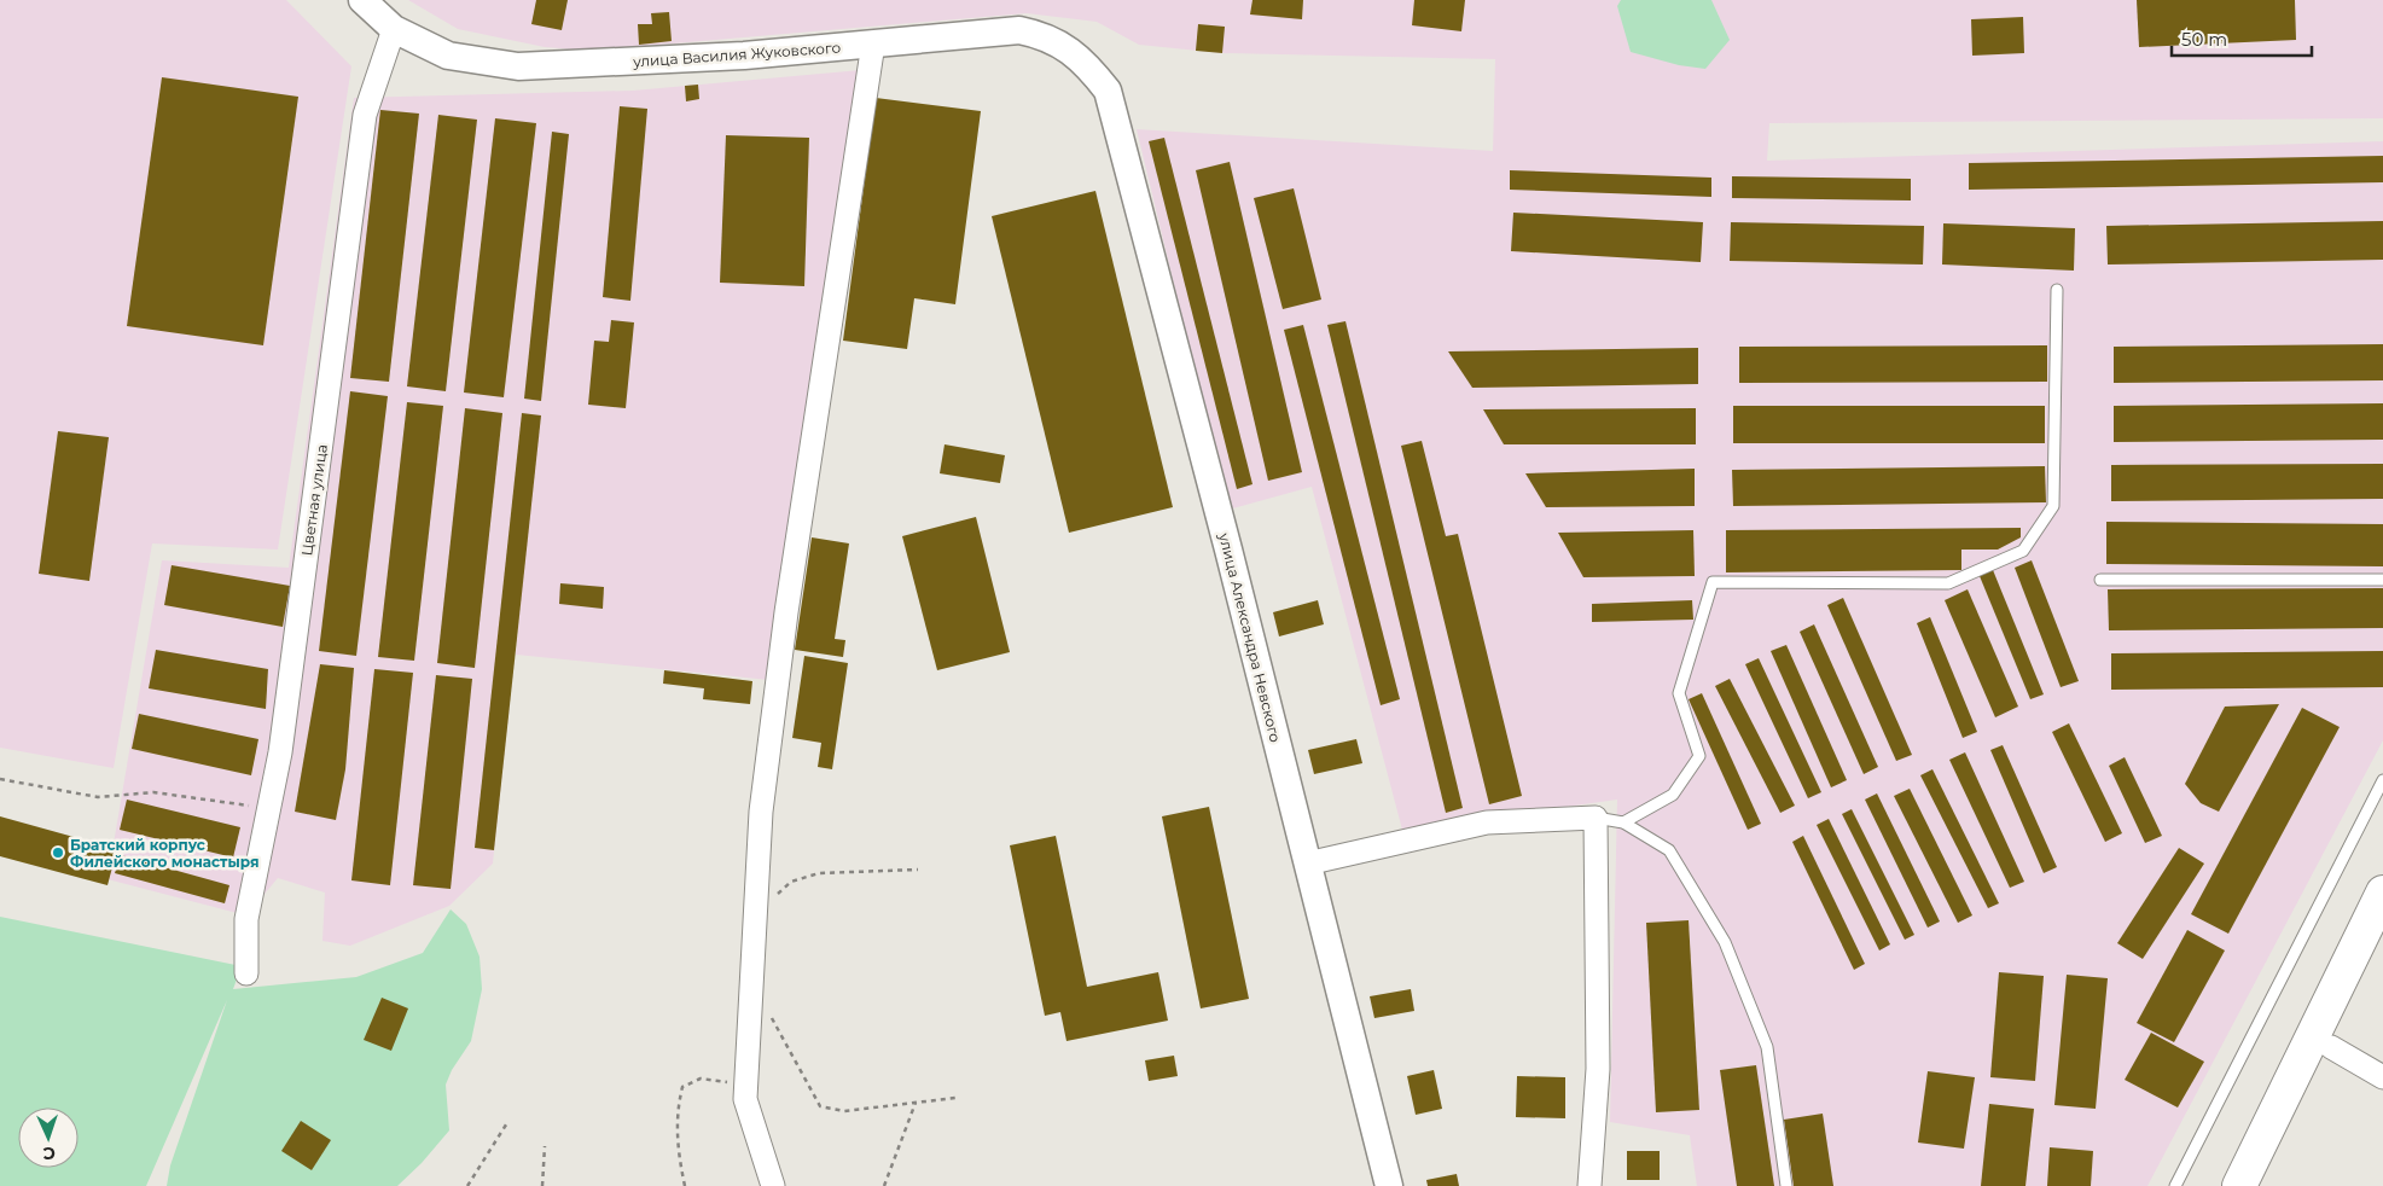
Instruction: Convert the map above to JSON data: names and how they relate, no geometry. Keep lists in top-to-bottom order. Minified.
{"streets":{"street":["улица Василия Жуковского","Цветная улица","улица Александра Невского"]},"crossings":[["улица Василия Жуковского","Цветная улица"],["улица Василия Жуковского","улица Александра Невского"]],"places":["Братский корпус Филейского монастыря"],"scale_bar":"50 m","north":"bottom"}
